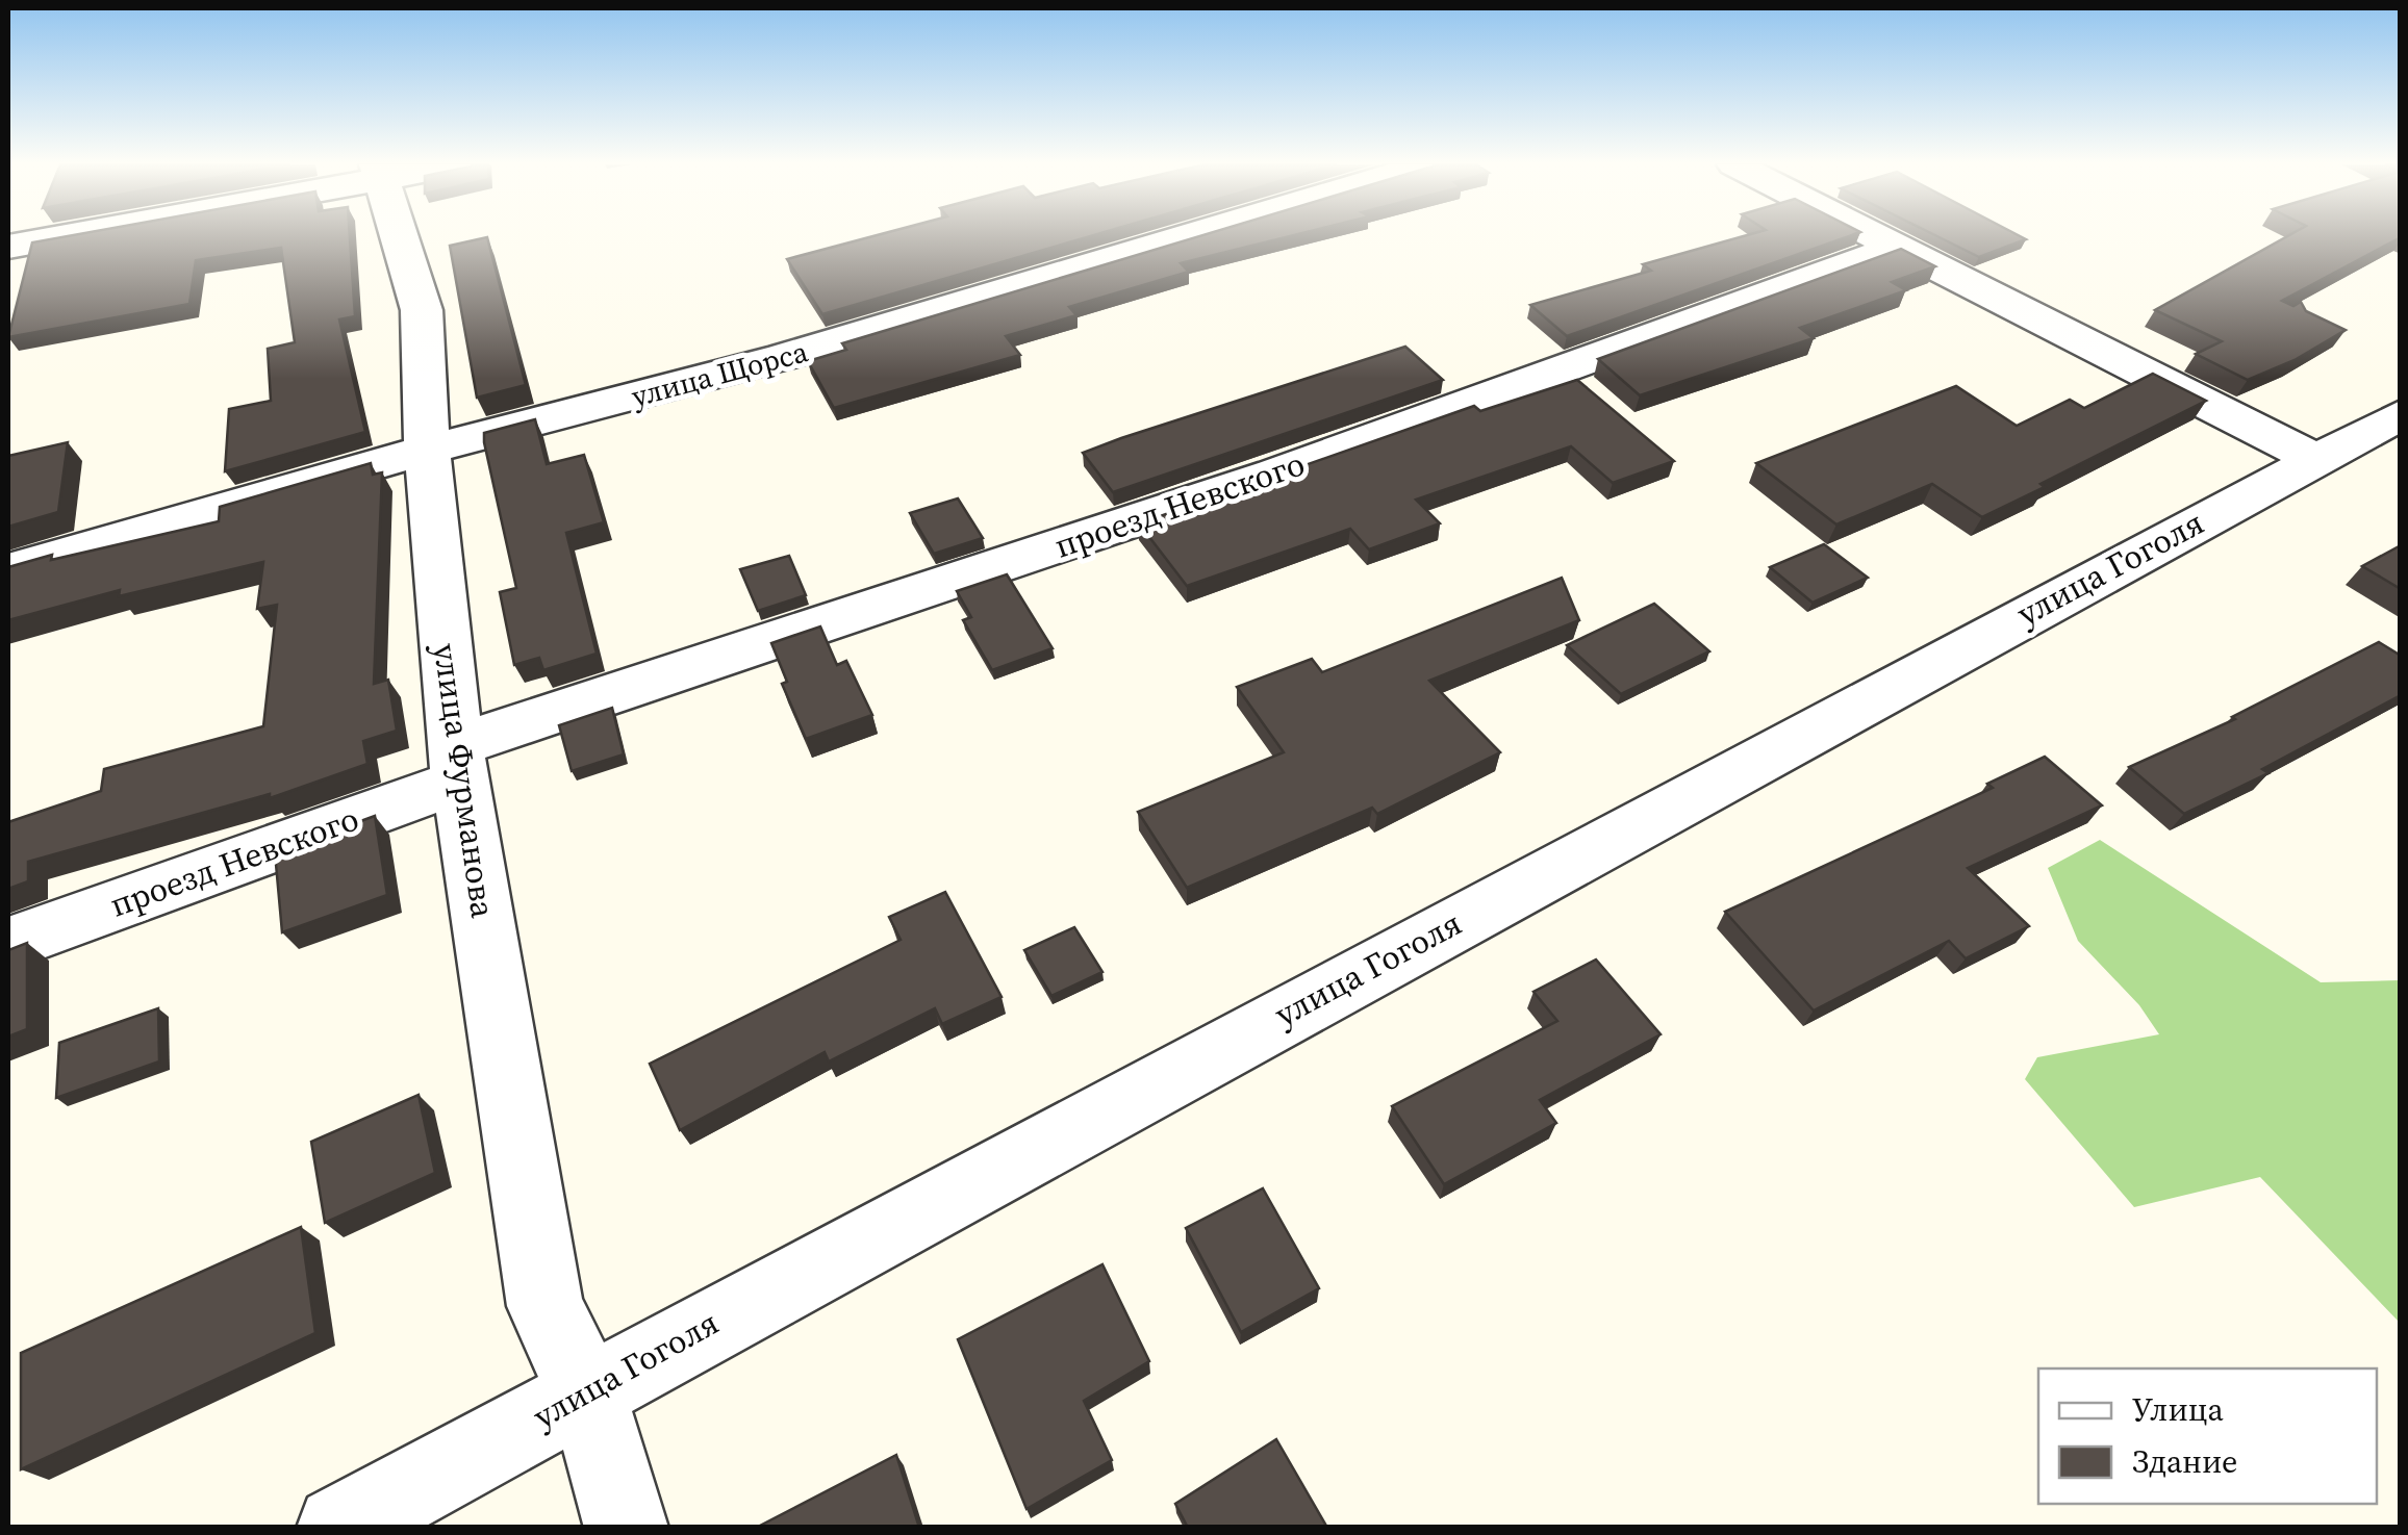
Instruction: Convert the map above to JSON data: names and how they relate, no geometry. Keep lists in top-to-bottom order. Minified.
{"streets":{"street":["улица Щорса","проезд Невского","улица Гоголя","улица Фурманова"]},"crossings":[["улица Щорса","улица Фурманова"],["проезд Невского","улица Фурманова"],["улица Гоголя","улица Фурманова"]],"legend":["Улица","Здание"]}
